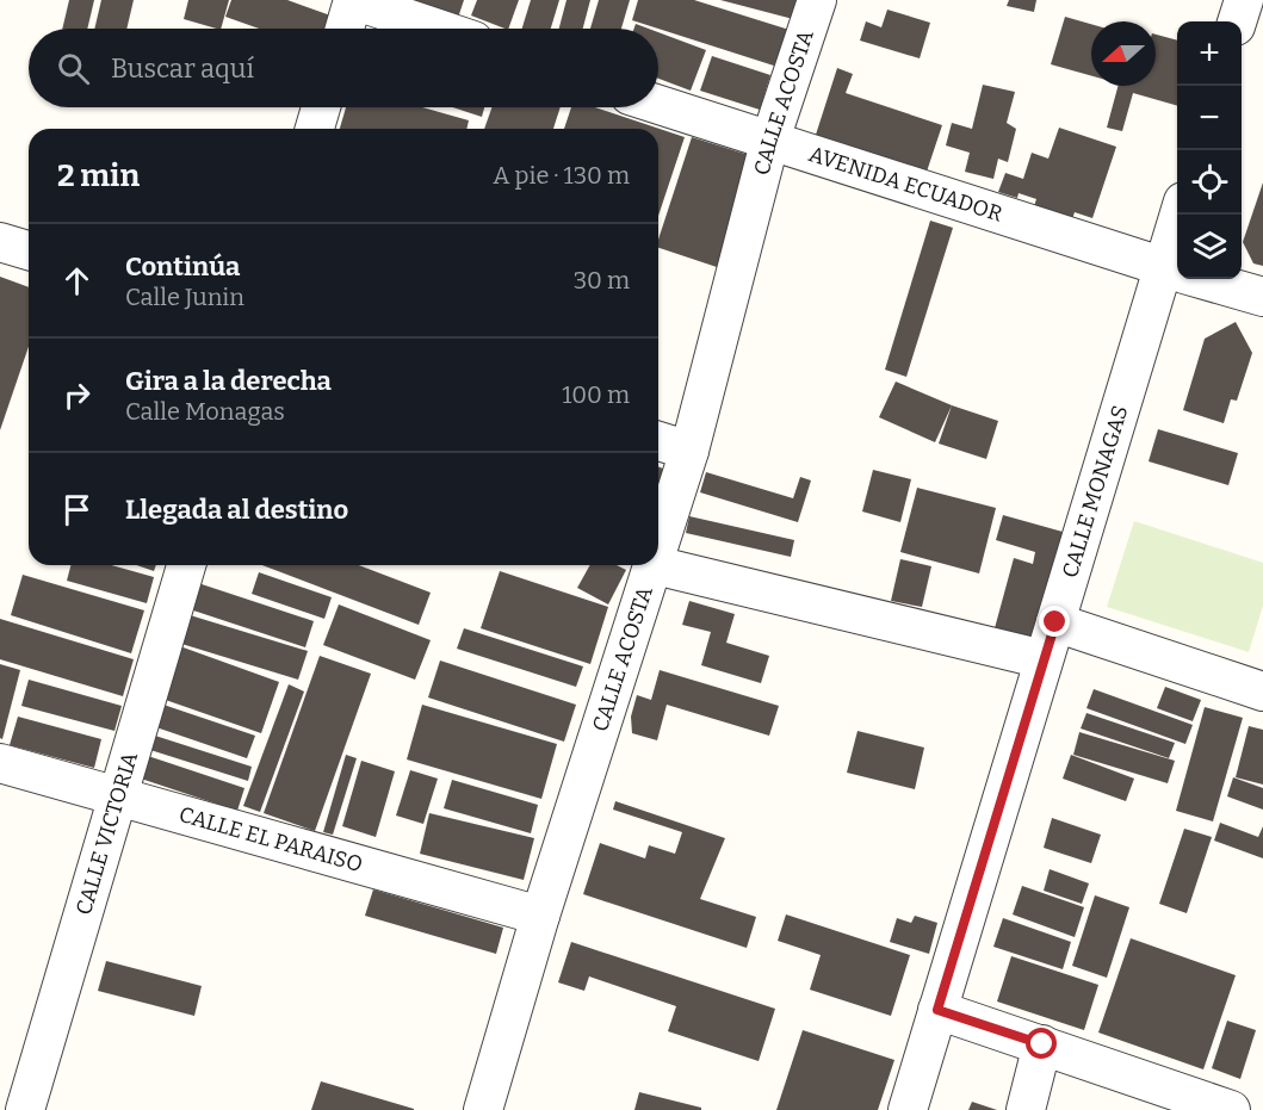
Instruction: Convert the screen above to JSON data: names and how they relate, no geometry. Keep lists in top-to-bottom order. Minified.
{"streets":{"street":["CALLE ACOSTA","AVENIDA ECUADOR","CALLE MONAGAS","CALLE VICTORIA","CALLE EL PARAISO"]},"crossings":[["CALLE ACOSTA","AVENIDA ECUADOR"],["CALLE ACOSTA","CALLE EL PARAISO"],["AVENIDA ECUADOR","CALLE MONAGAS"],["CALLE VICTORIA","CALLE EL PARAISO"]],"north":"left","page":{"map_buttons":["+","−"],"search":"Buscar aquí","heading":["2 min","A pie · 130 m"],"list":[["Continúa","Calle Junin","30 m"],["Gira a la derecha","Calle Monagas","100 m"],"Llegada al destino"]}}
